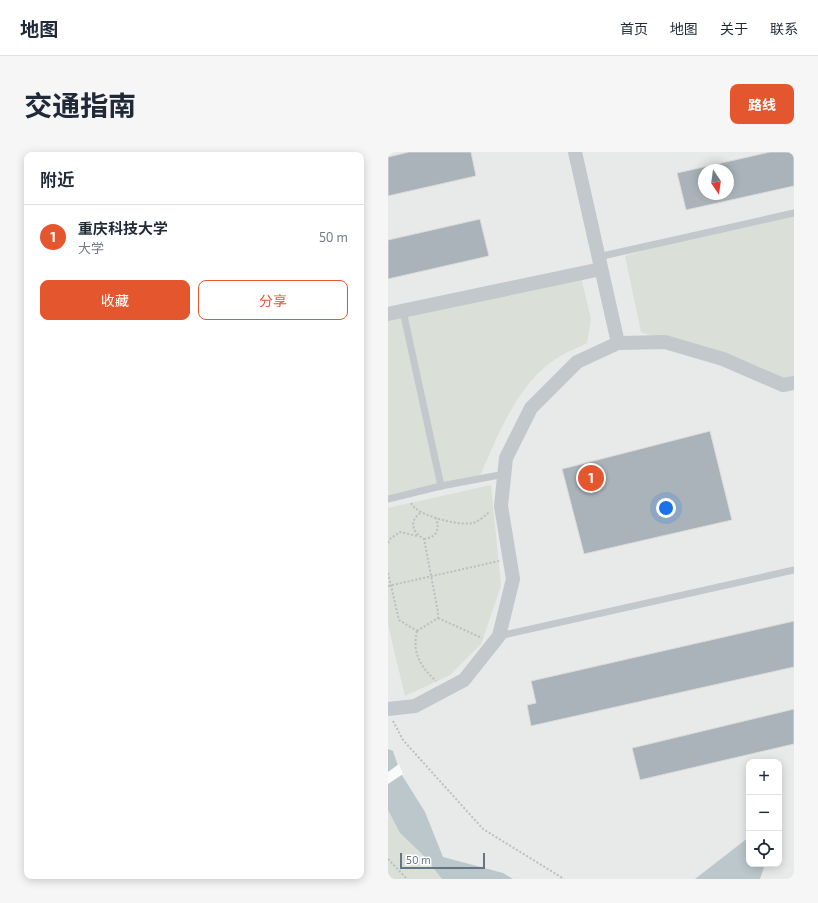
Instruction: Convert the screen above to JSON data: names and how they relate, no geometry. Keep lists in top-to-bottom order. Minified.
{"scale_bar":"50 m","north":"bottom","page":{"header":"地图","nav":["首页","地图","关于","联系"],"title":"交通指南","buttons":["路线",["收藏","分享"]],"heading":"附近","list":[{"mark":"1","name":"重庆科技大学","note":"大学","value":"50 m"}],"pins":"1","map_buttons":["+","−"],"scale":"50 m"}}
